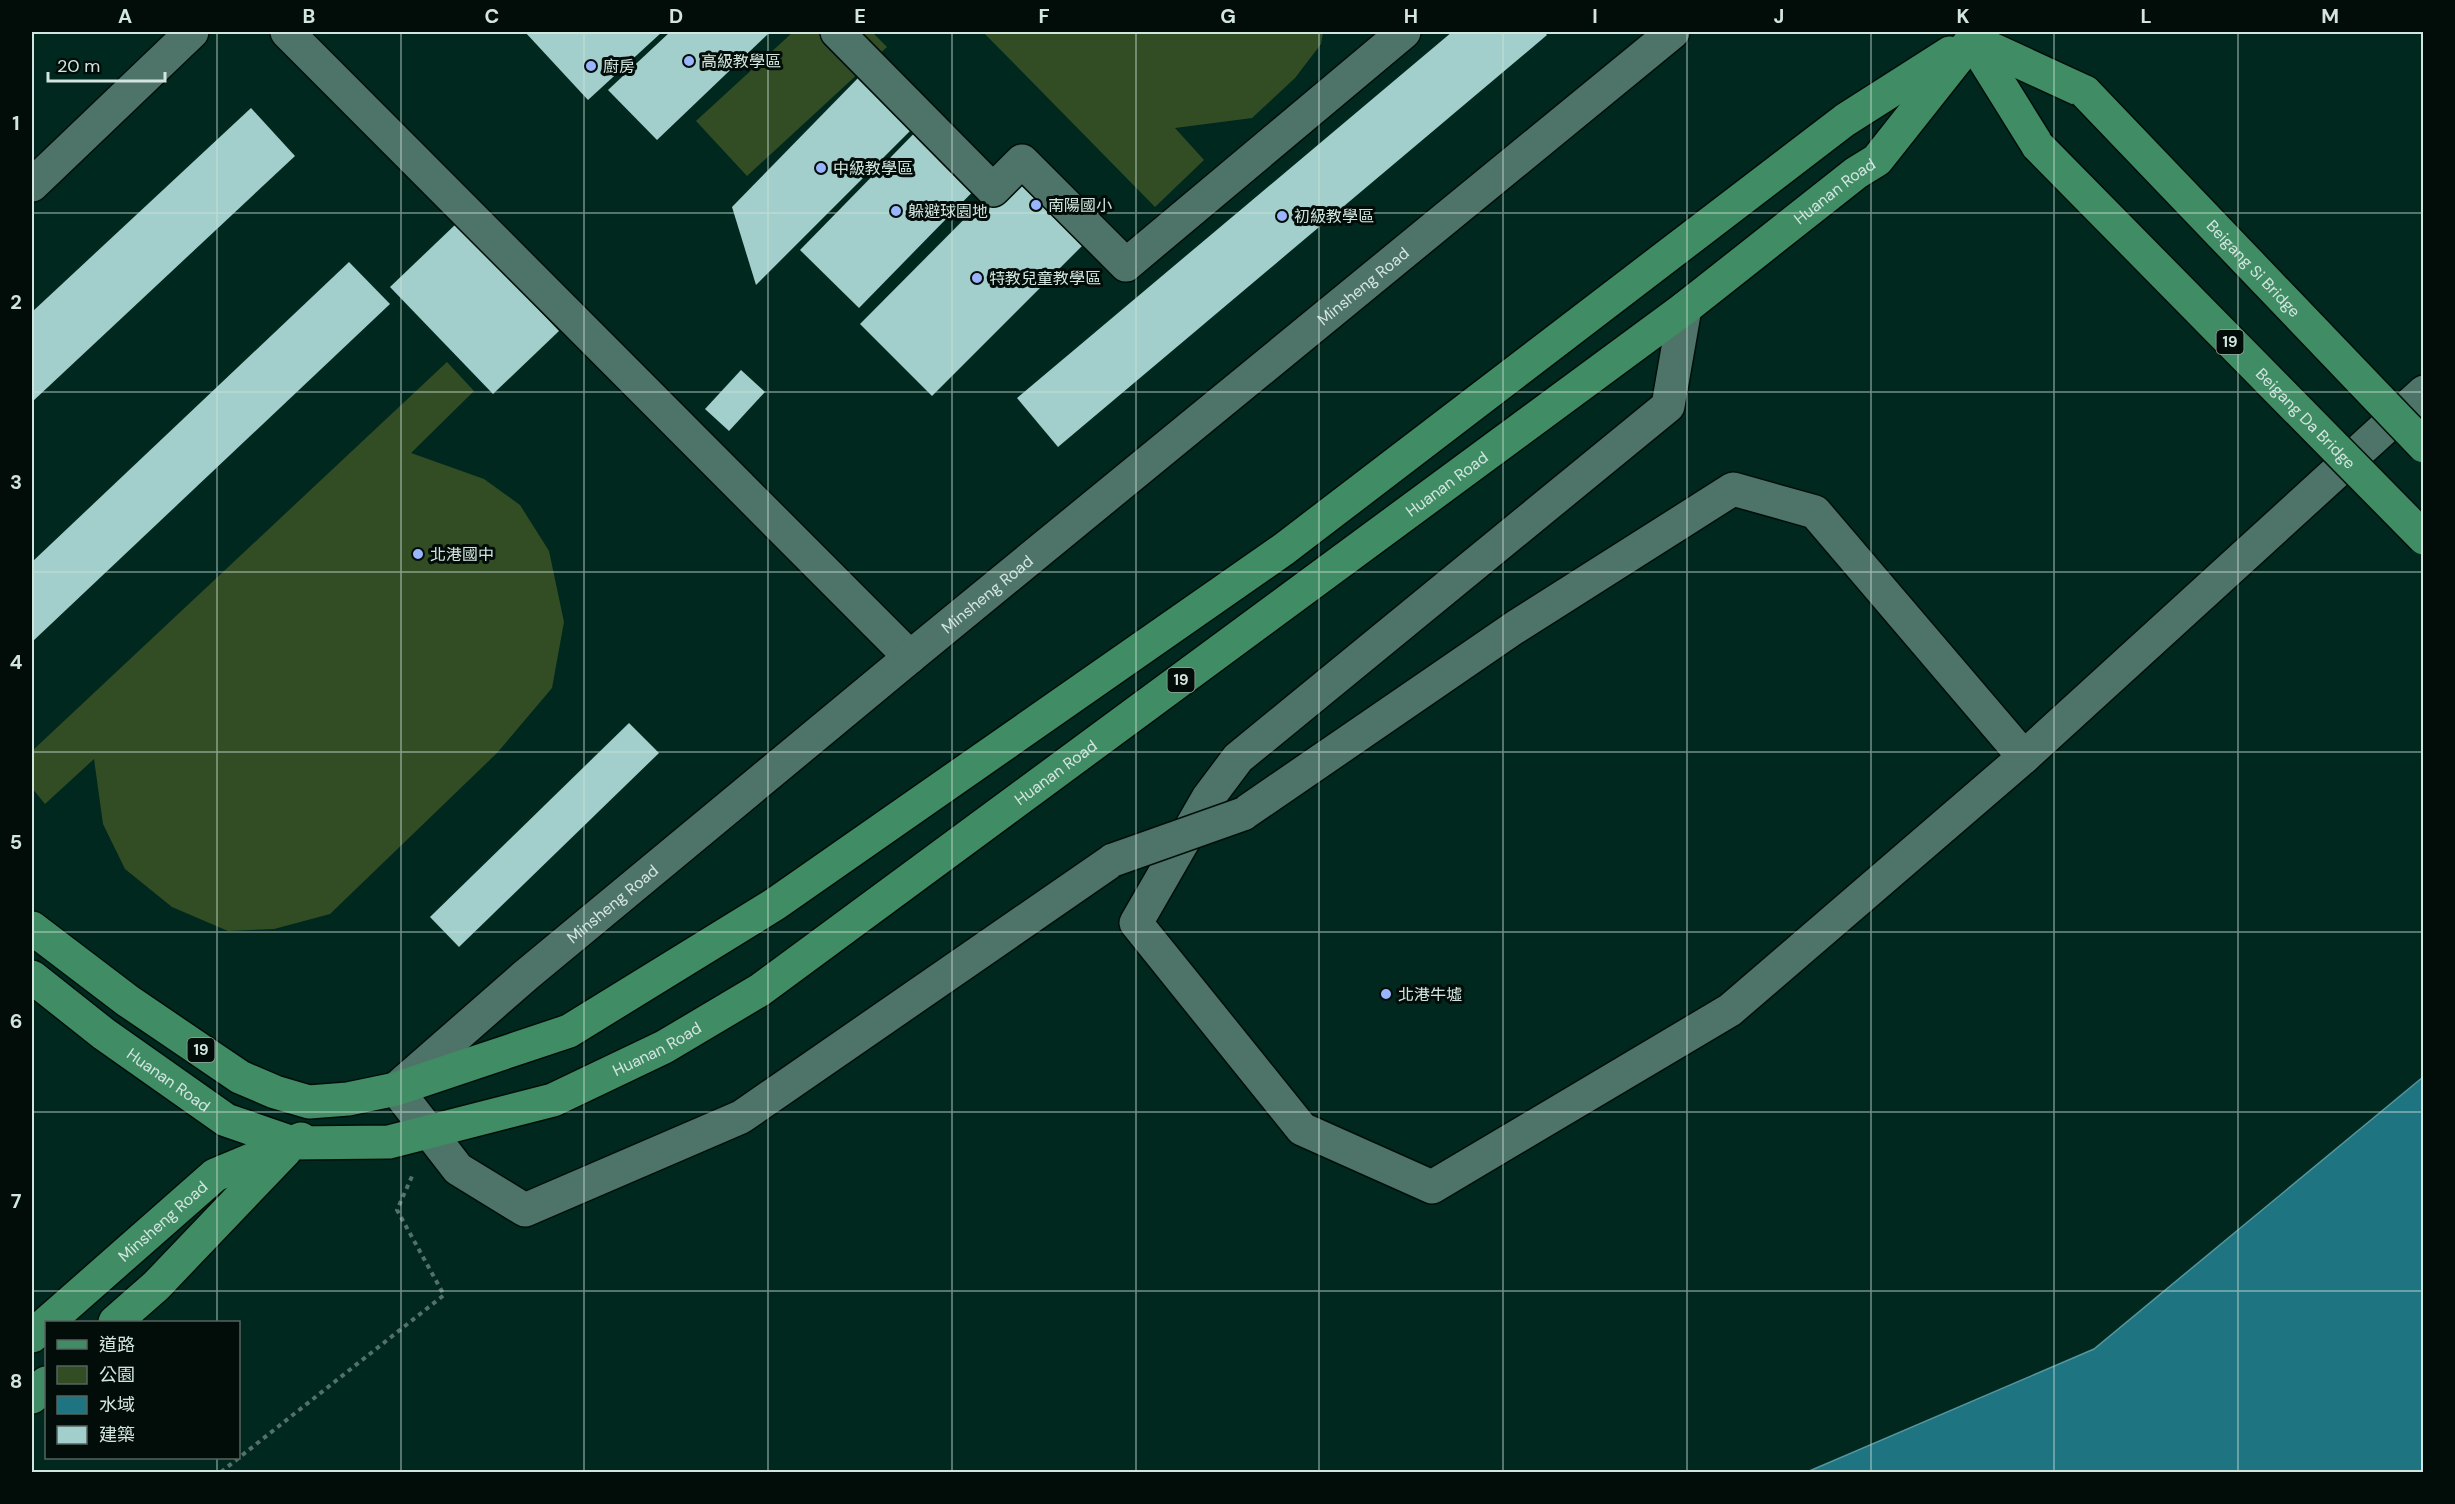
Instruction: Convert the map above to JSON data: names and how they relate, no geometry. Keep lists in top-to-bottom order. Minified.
{"streets":{"main road":["Huanan Road","Beigang Si Bridge","Minsheng Road","19","Beigang Da Bridge"]},"crossings":[["Huanan Road","Beigang Si Bridge"],["Huanan Road","Minsheng Road"],["Huanan Road","19"],["Huanan Road","Beigang Da Bridge"],["Beigang Si Bridge","19"],["Beigang Si Bridge","Beigang Da Bridge"],["Minsheng Road","19"],["19","Beigang Da Bridge"]],"places":["高級教學區","廚房","中級教學區","南陽國小","躲避球園地","初級教學區","特教兒童教學區","北港國中","北港牛墟"],"legend":["道路","公園","水域","建築"],"scale_bar":"20 m","grid":{"columns":["A","B","C","D","E","F","G","H","I","J","K","L","M"],"rows":["1","2","3","4","5","6","7","8"]}}
